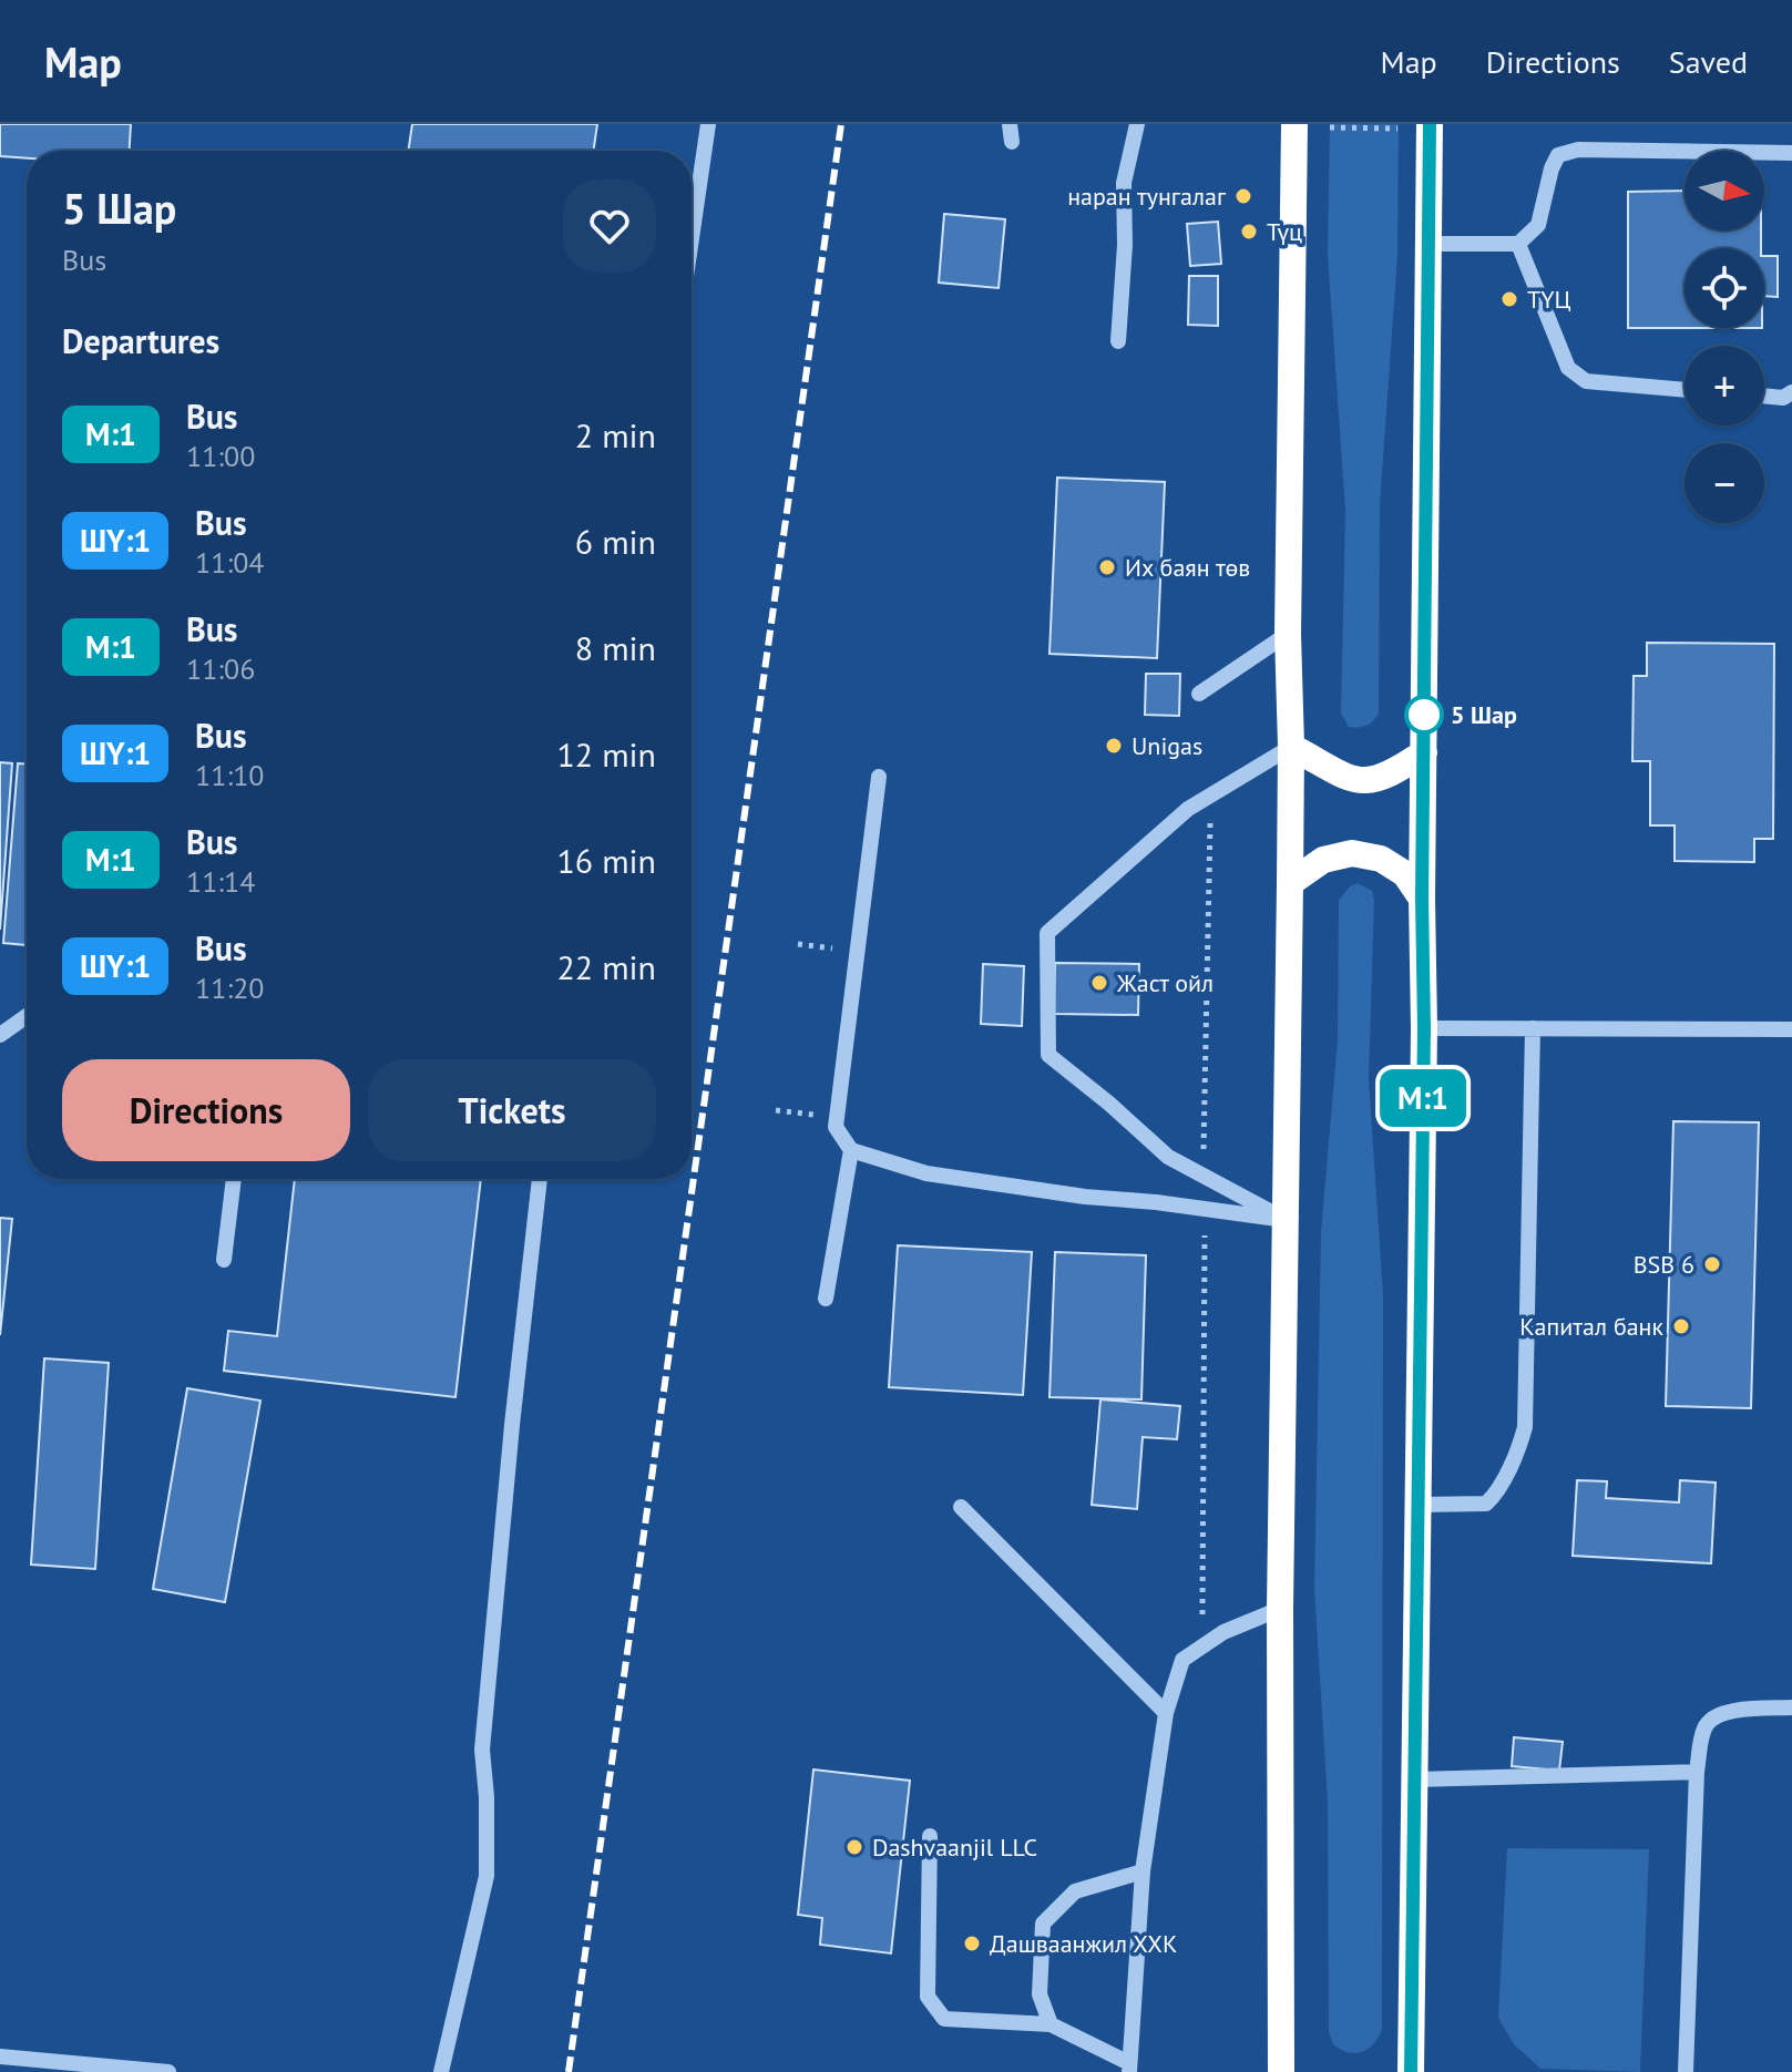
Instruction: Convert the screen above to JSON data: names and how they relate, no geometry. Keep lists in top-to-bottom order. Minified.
{"places":["наран тунгалаг","Түц","ТҮЦ","Их баян төв","5 Шар","Unigas","Жаст ойл","BSB 6","Капитал банк","Dashvaanjil LLC","Дашваанжил ХХК"],"lines":["bus line М:1"],"north":"right","page":{"header":"Map","nav":["Map","Directions","Saved"],"on_map":"М:1","map_buttons":["+","−"],"heading":[["5 Шар","Bus"],"Departures"],"list":[{"mark":"М:1","name":"Bus","note":"11:00","value":"2 min"},{"mark":"ШҮ:1","name":"Bus","note":"11:04","value":"6 min"},{"mark":"М:1","name":"Bus","note":"11:06","value":"8 min"},{"mark":"ШҮ:1","name":"Bus","note":"11:10","value":"12 min"},{"mark":"М:1","name":"Bus","note":"11:14","value":"16 min"},{"mark":"ШҮ:1","name":"Bus","note":"11:20","value":"22 min"}],"buttons":["Directions","Tickets"]}}
